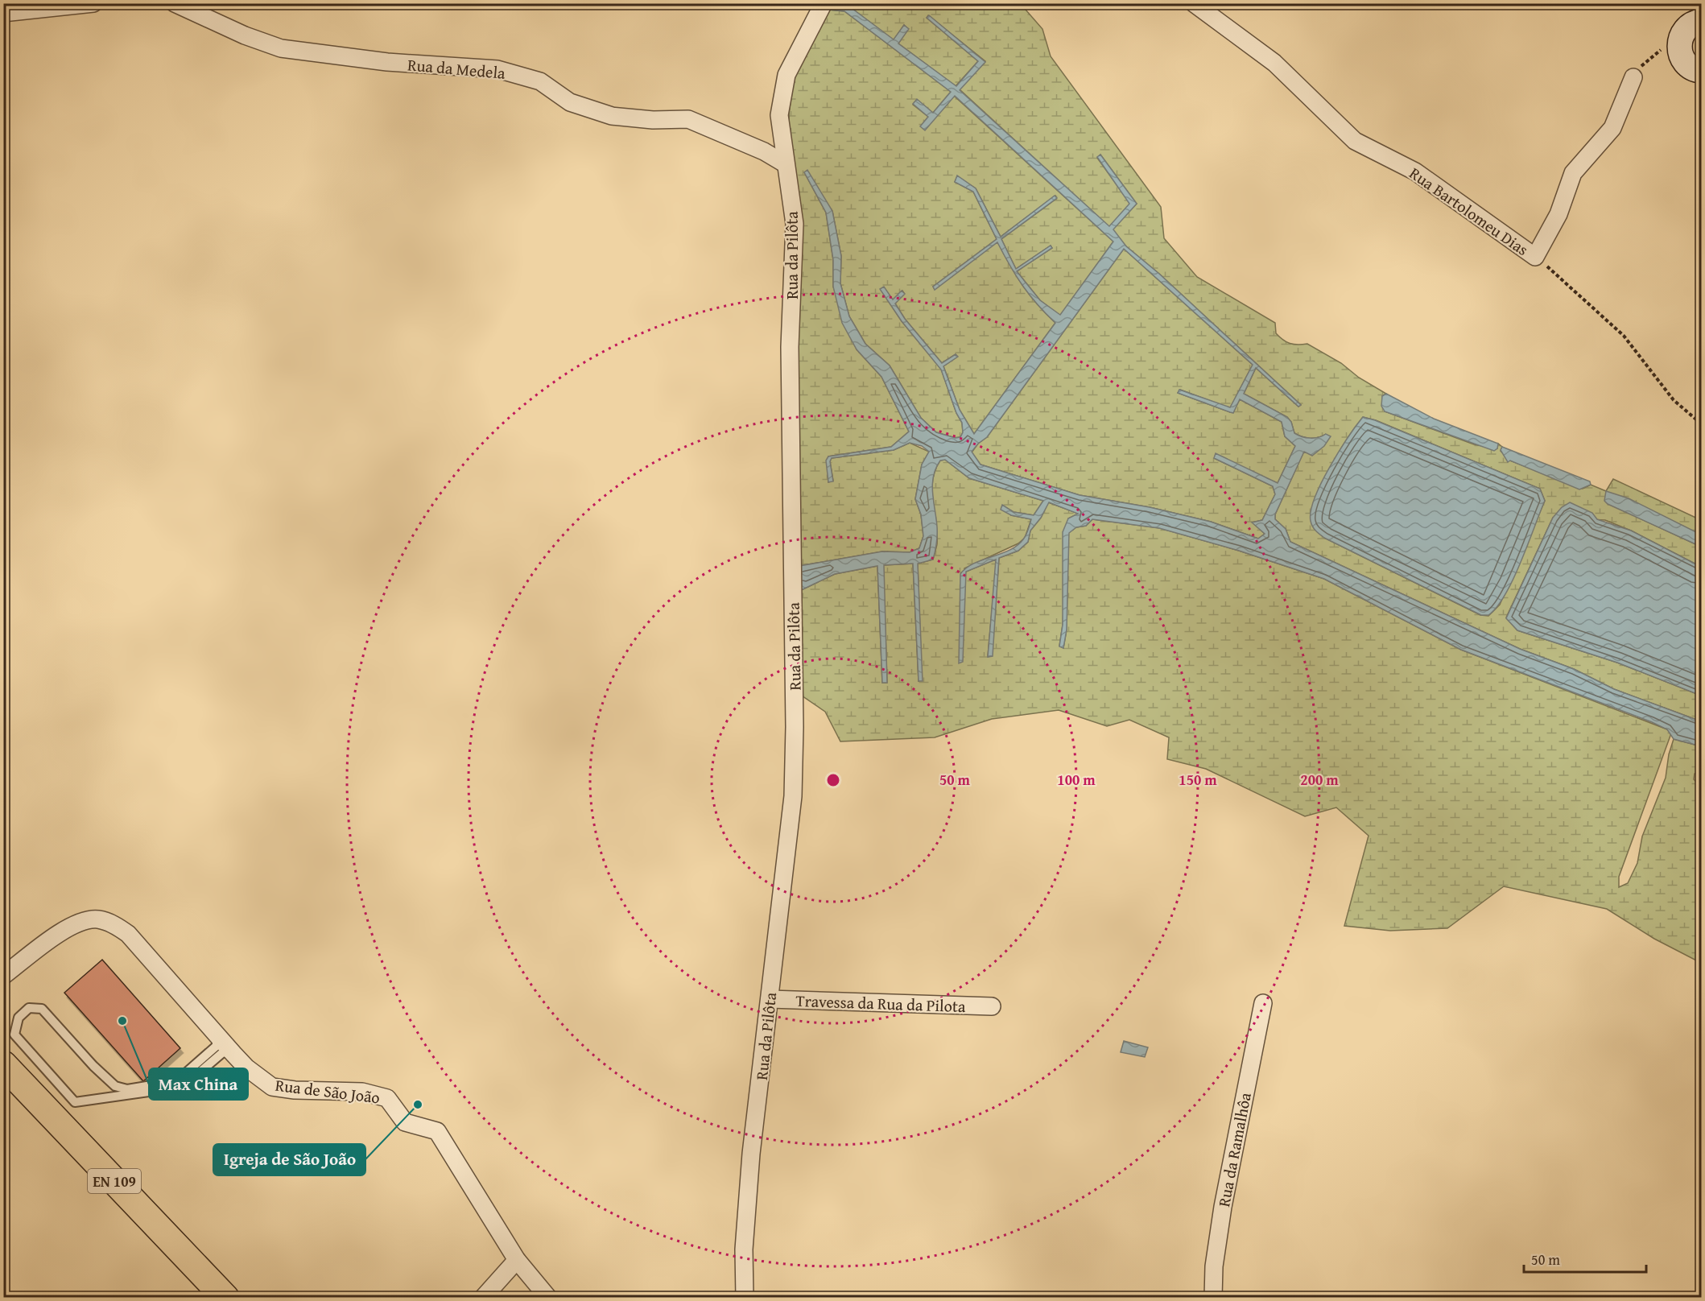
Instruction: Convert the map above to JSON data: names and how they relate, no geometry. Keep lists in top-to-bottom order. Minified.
{"streets":{"main road":["EN 109"],"street":["Rua da Medela","Rua Bartolomeu Dias","Rua da Pilôta","Travessa da Rua da Pilota","Rua de São João","Rua da Ramalhôa"]},"crossings":[["Rua da Medela","Rua da Pilôta"],["Rua da Pilôta","Travessa da Rua da Pilota"]],"places":["Max China","Igreja de São João"],"scale_bar":"50 m","rings":["50 m","100 m","150 m","200 m"]}
